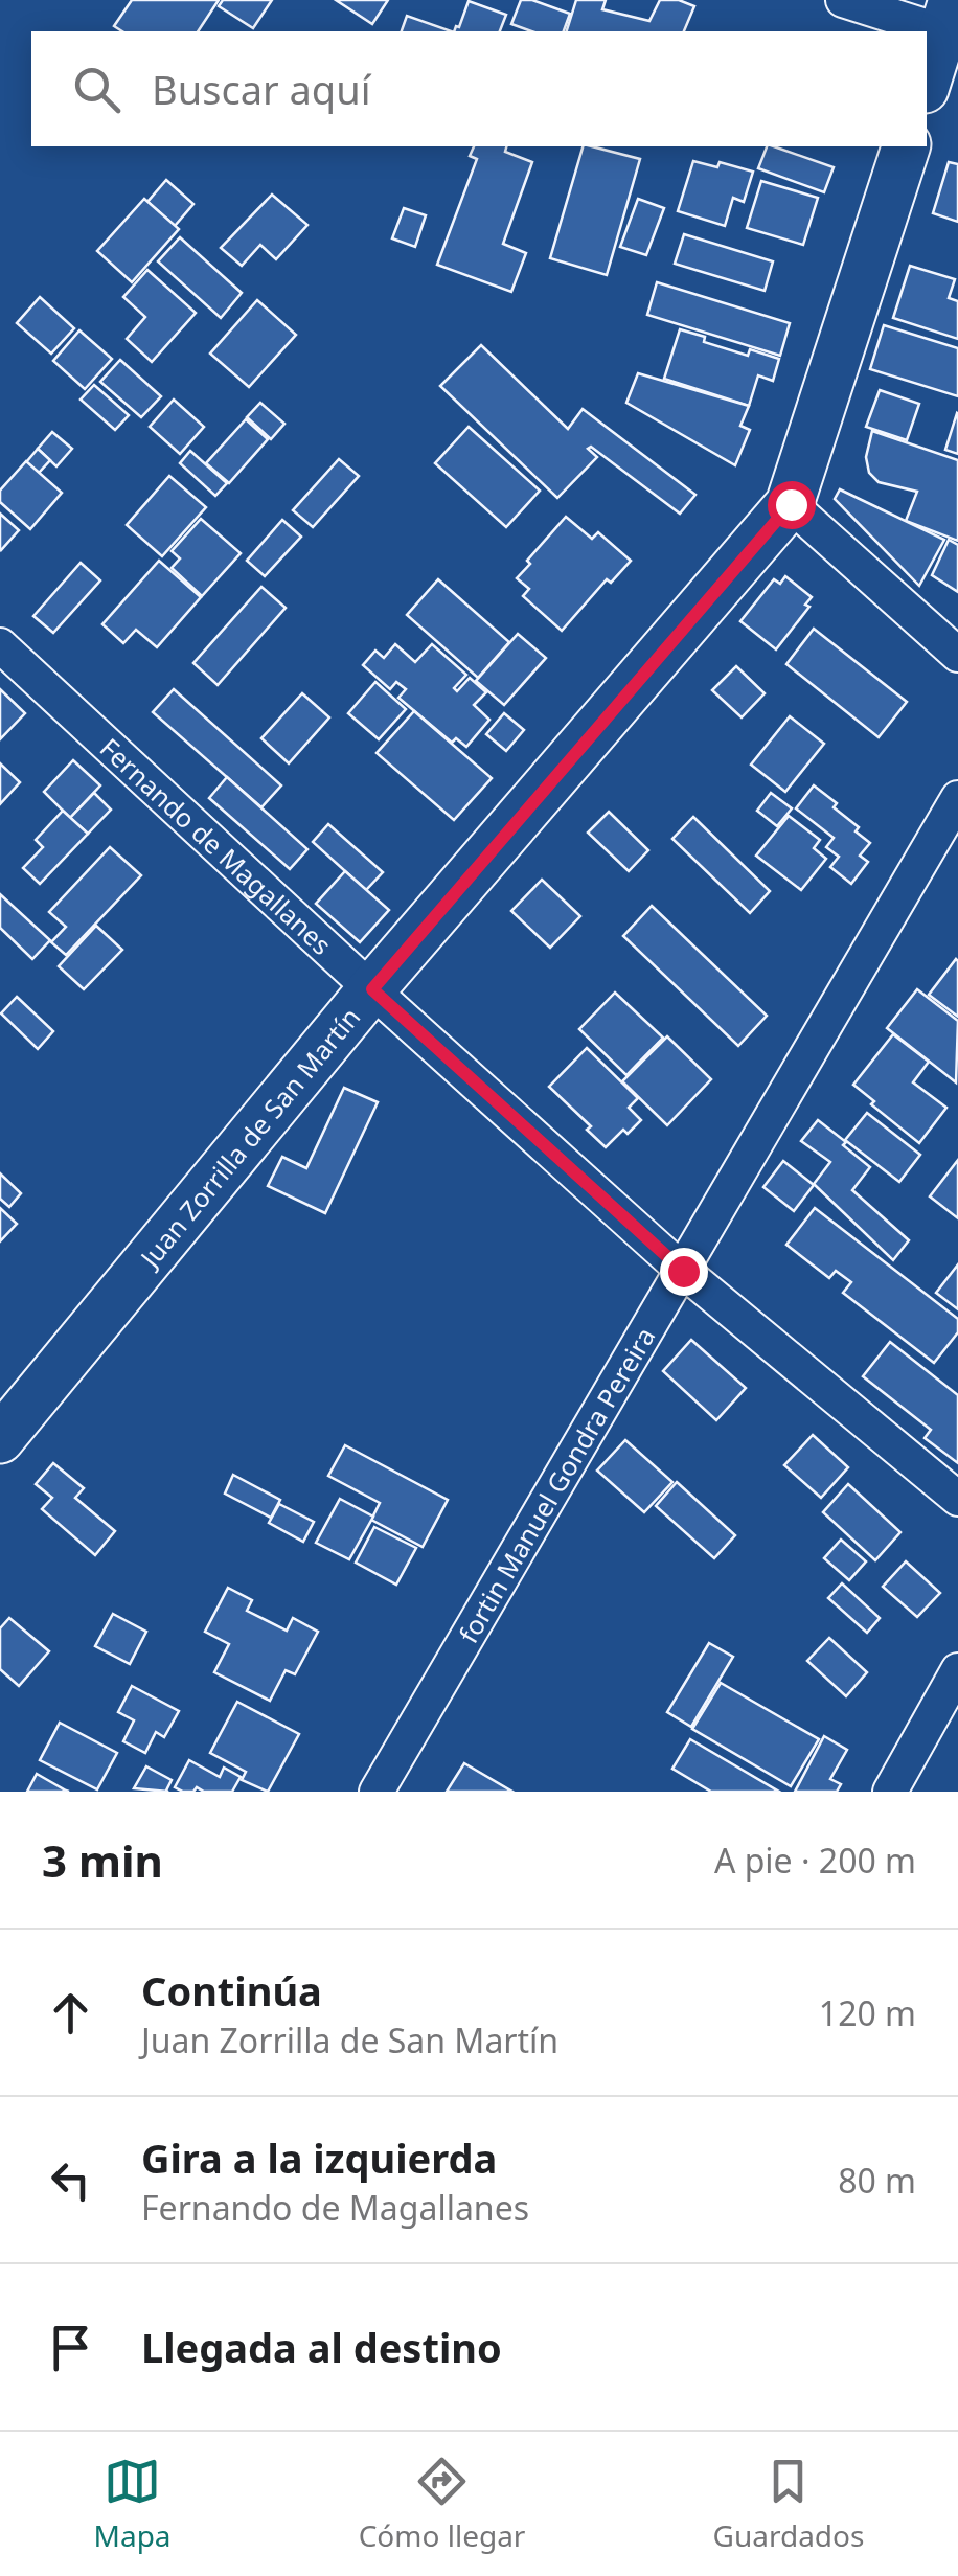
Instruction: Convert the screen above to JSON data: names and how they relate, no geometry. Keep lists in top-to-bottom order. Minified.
{"streets":{"street":["Fernando de Magallanes","Juan Zorrilla de San Martín","fortin Manuel Gondra Pereira"]},"crossings":[["Fernando de Magallanes","Juan Zorrilla de San Martín"],["Fernando de Magallanes","fortin Manuel Gondra Pereira"]],"page":{"search":"Buscar aquí","heading":["3 min","A pie · 200 m"],"list":[["Continúa","Juan Zorrilla de San Martín","120 m"],["Gira a la izquierda","Fernando de Magallanes","80 m"],"Llegada al destino"],"nav":["Mapa","Cómo llegar","Guardados"]}}
